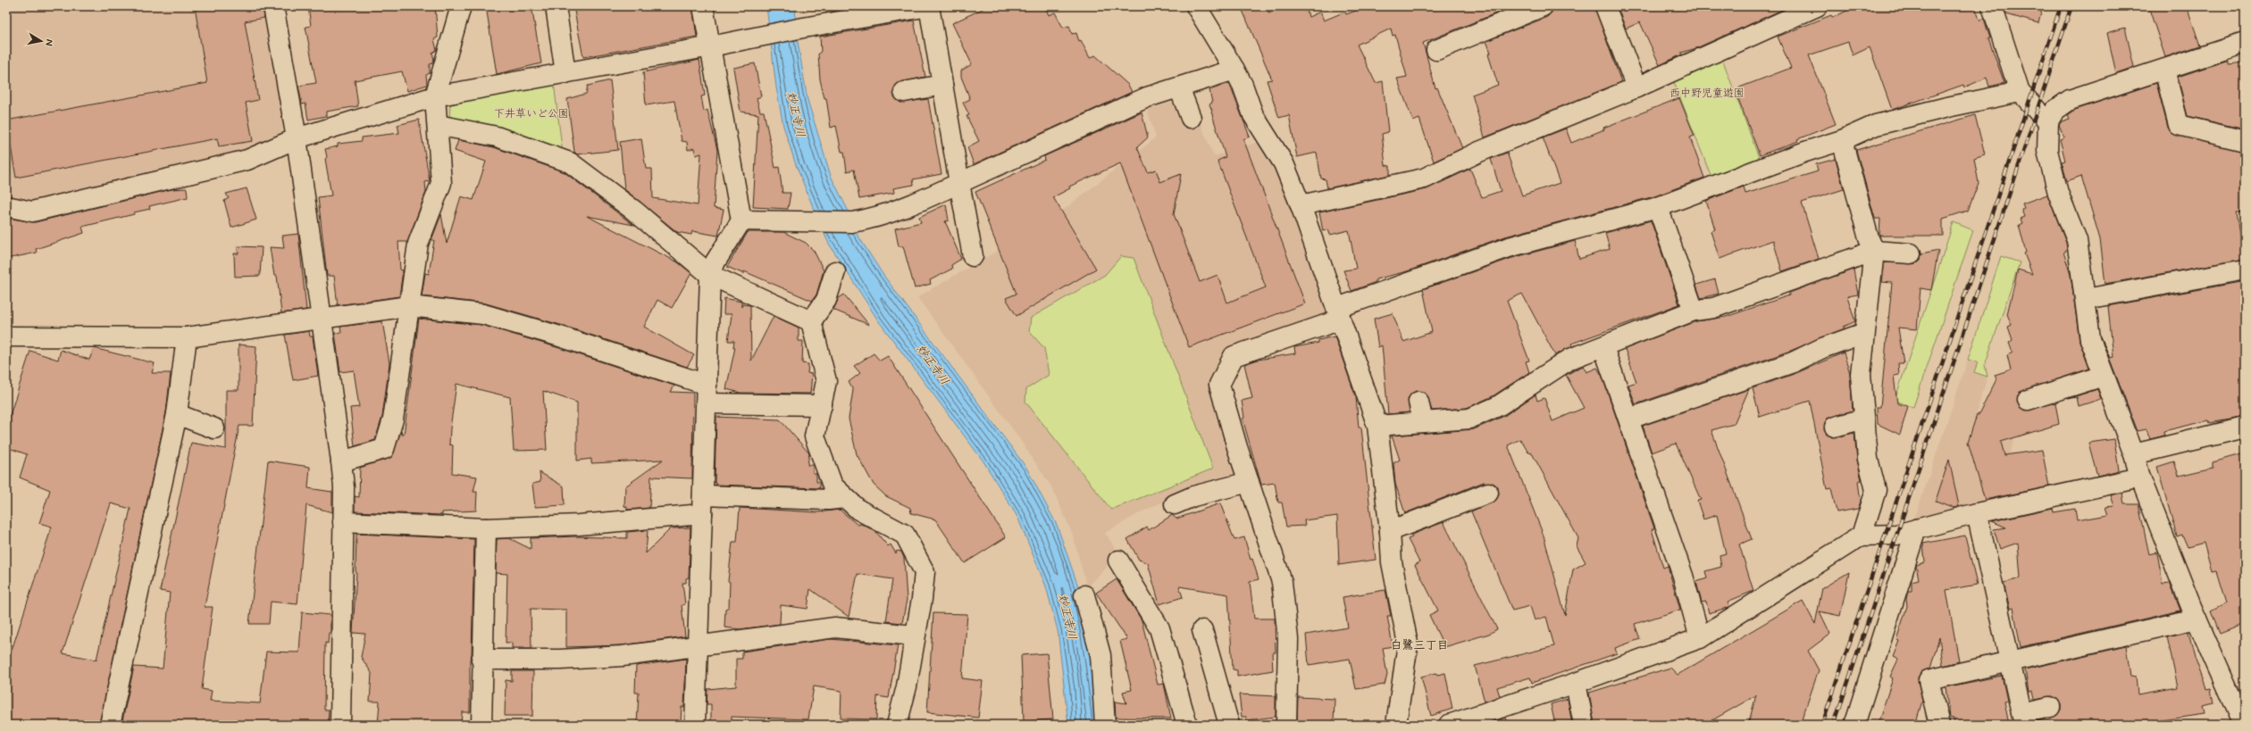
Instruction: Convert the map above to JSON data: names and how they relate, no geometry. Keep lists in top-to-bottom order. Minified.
{"districts":["白鷺三丁目"],"water":["妙正寺川"],"parks":["西中野児童遊園","下井草いど公園"],"north":"right"}
